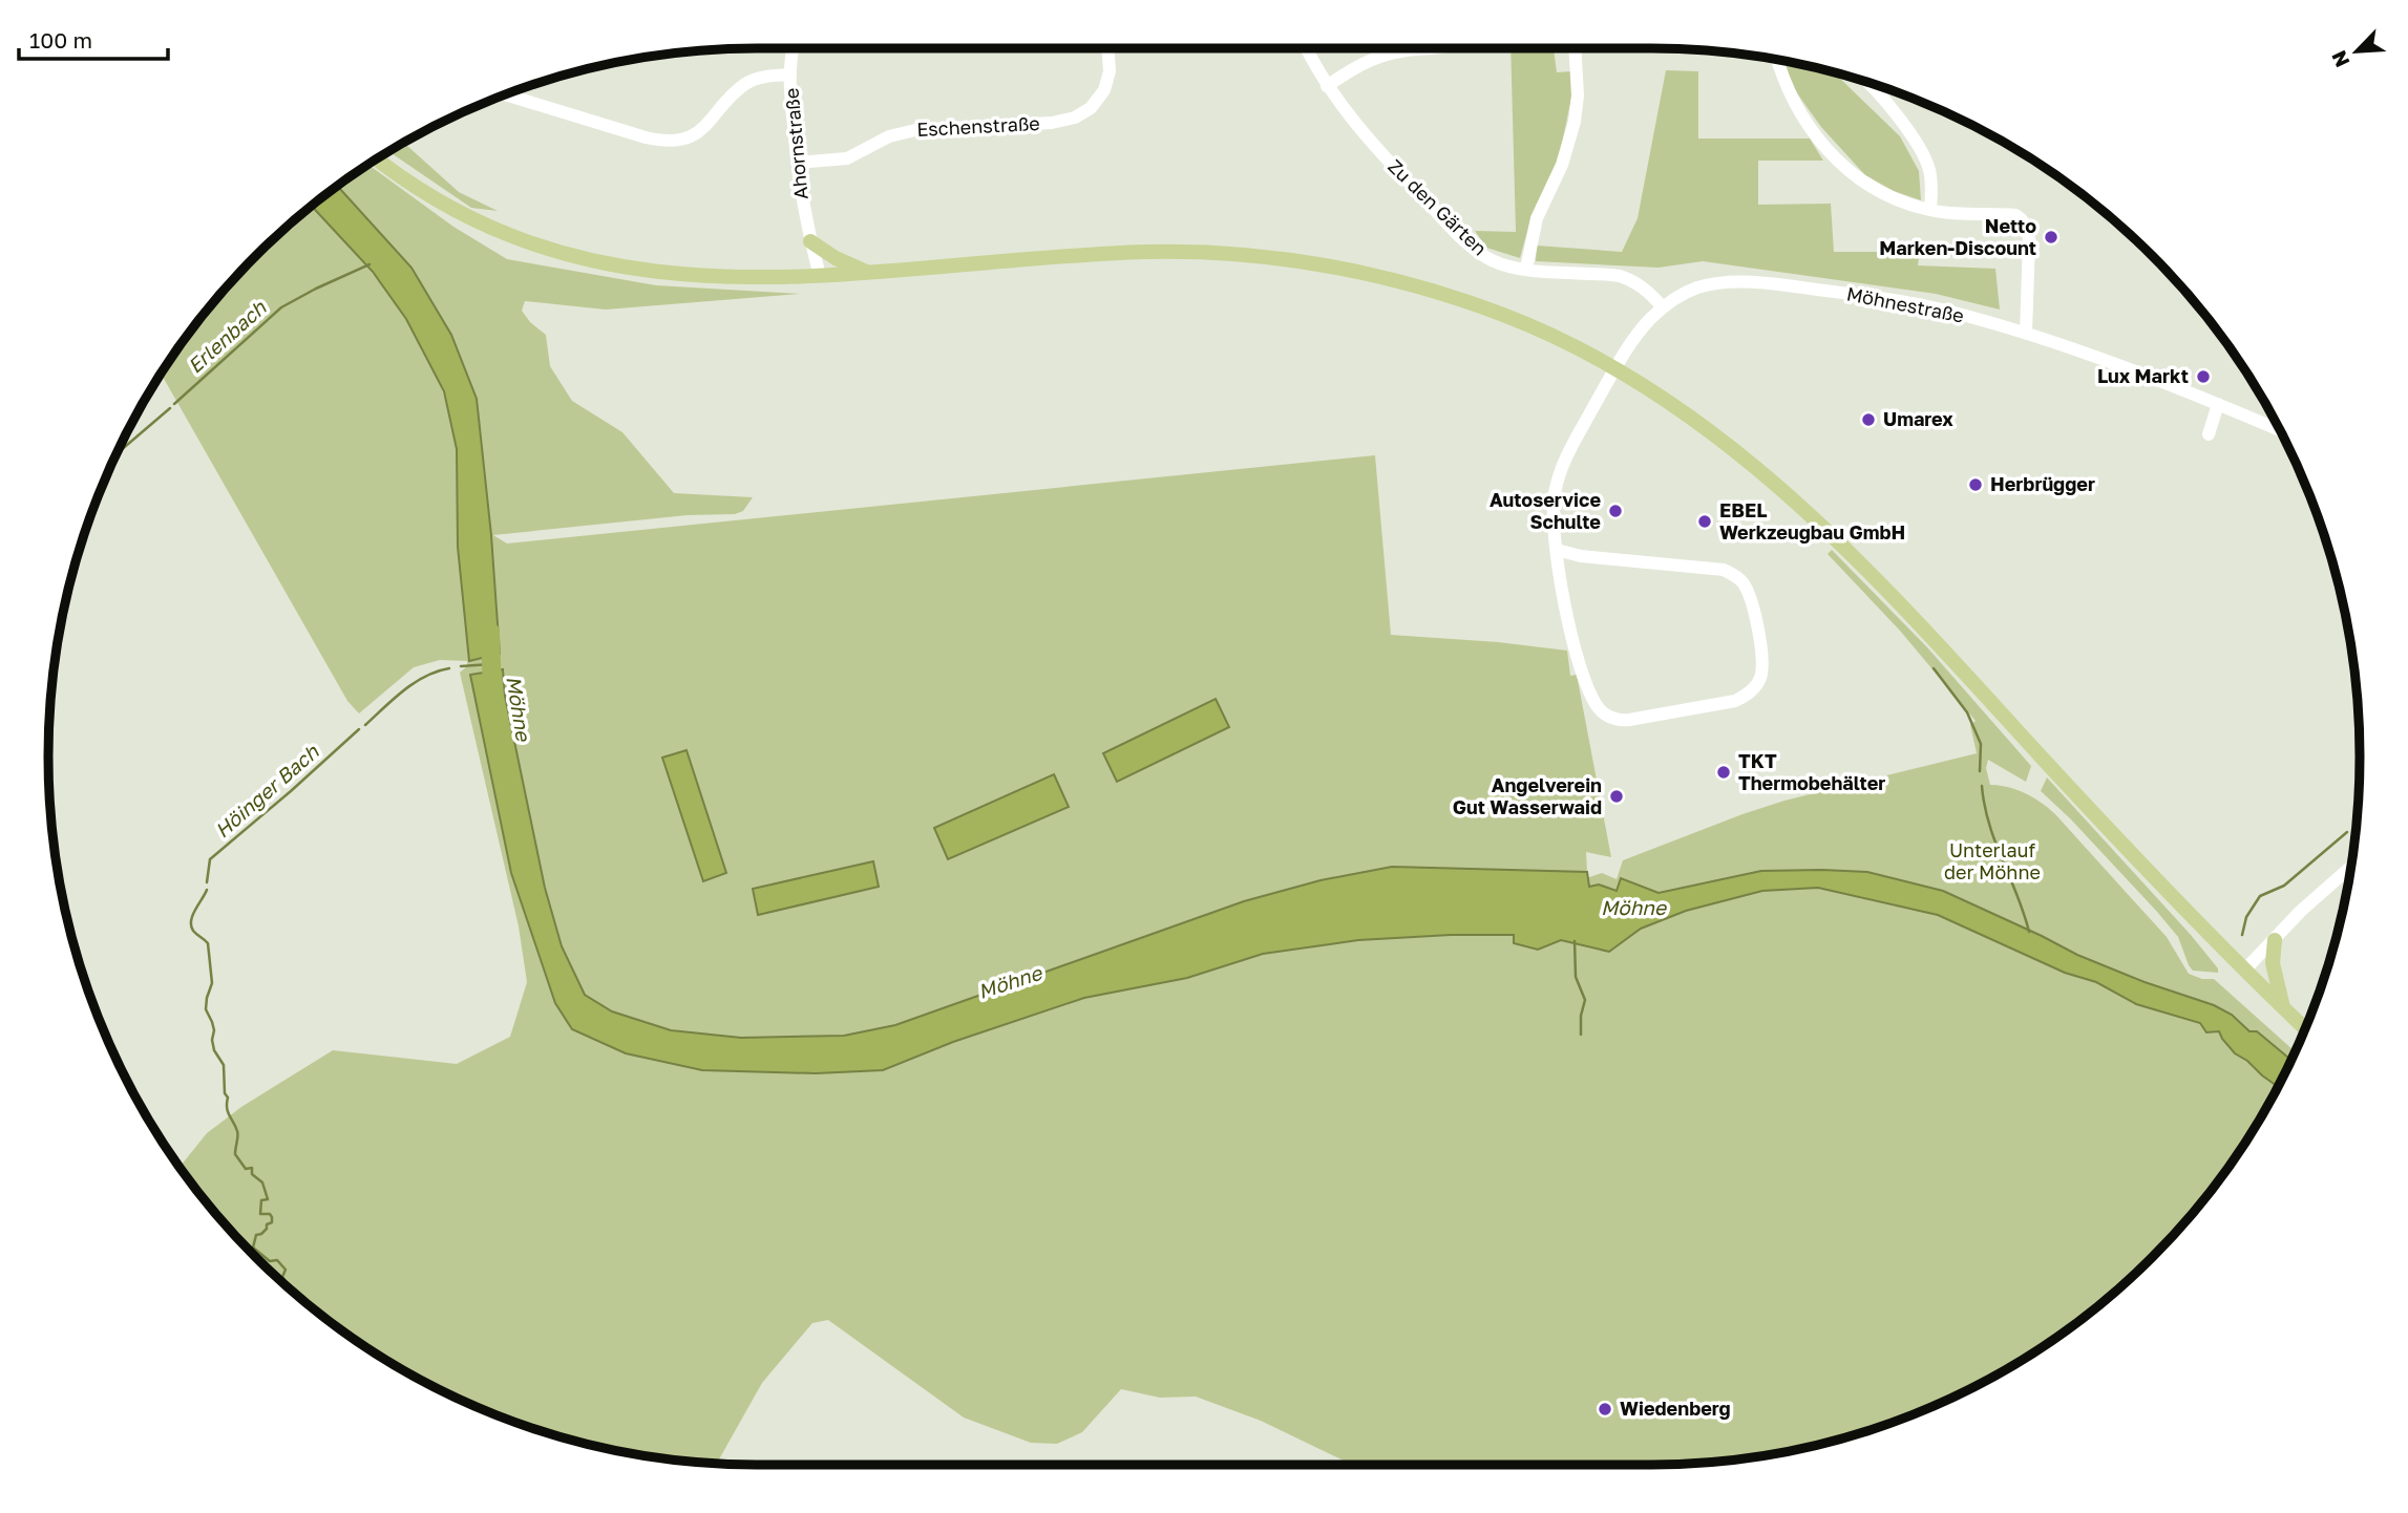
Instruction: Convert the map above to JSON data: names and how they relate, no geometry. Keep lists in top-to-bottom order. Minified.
{"streets":{"street":["Eschenstraße","Ahornstraße","Zu den Gärten","Möhnestraße"]},"crossings":[["Eschenstraße","Ahornstraße"],["Zu den Gärten","Möhnestraße"]],"water":["Erlenbach","Möhne","Höinger Bach"],"parks":["Unterlauf der Möhne"],"places":["Netto Marken-Discount","Lux Markt","Umarex","Herbrügger","Autoservice Schulte","EBEL Werkzeugbau GmbH","TKT Thermobehälter","Angelverein Gut Wasserwaid","Wiedenberg"],"scale_bar":"100 m","north":"bottom left"}
